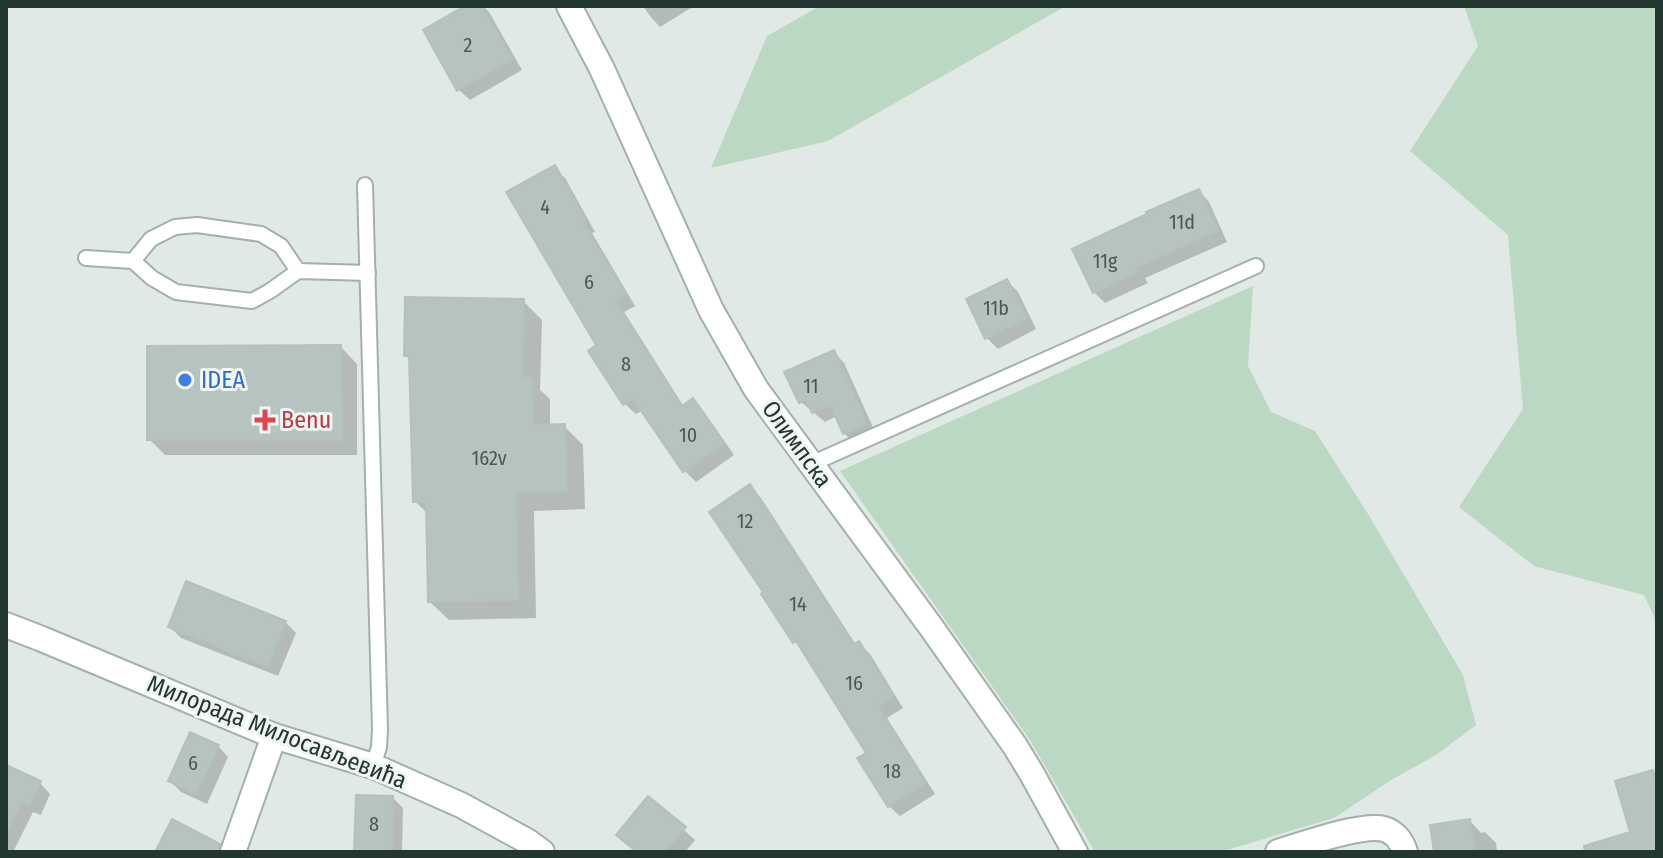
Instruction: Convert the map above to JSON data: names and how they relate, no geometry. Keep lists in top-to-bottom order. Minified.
{"streets":{"street":["Олимпска","Милорада Милосављевића"]},"places":{"other":["IDEA"],"health":["Benu"]},"house_numbers":["2","4","11d","11g","6","11b","8","11","10","162v","12","14","16","6","18","8"]}
